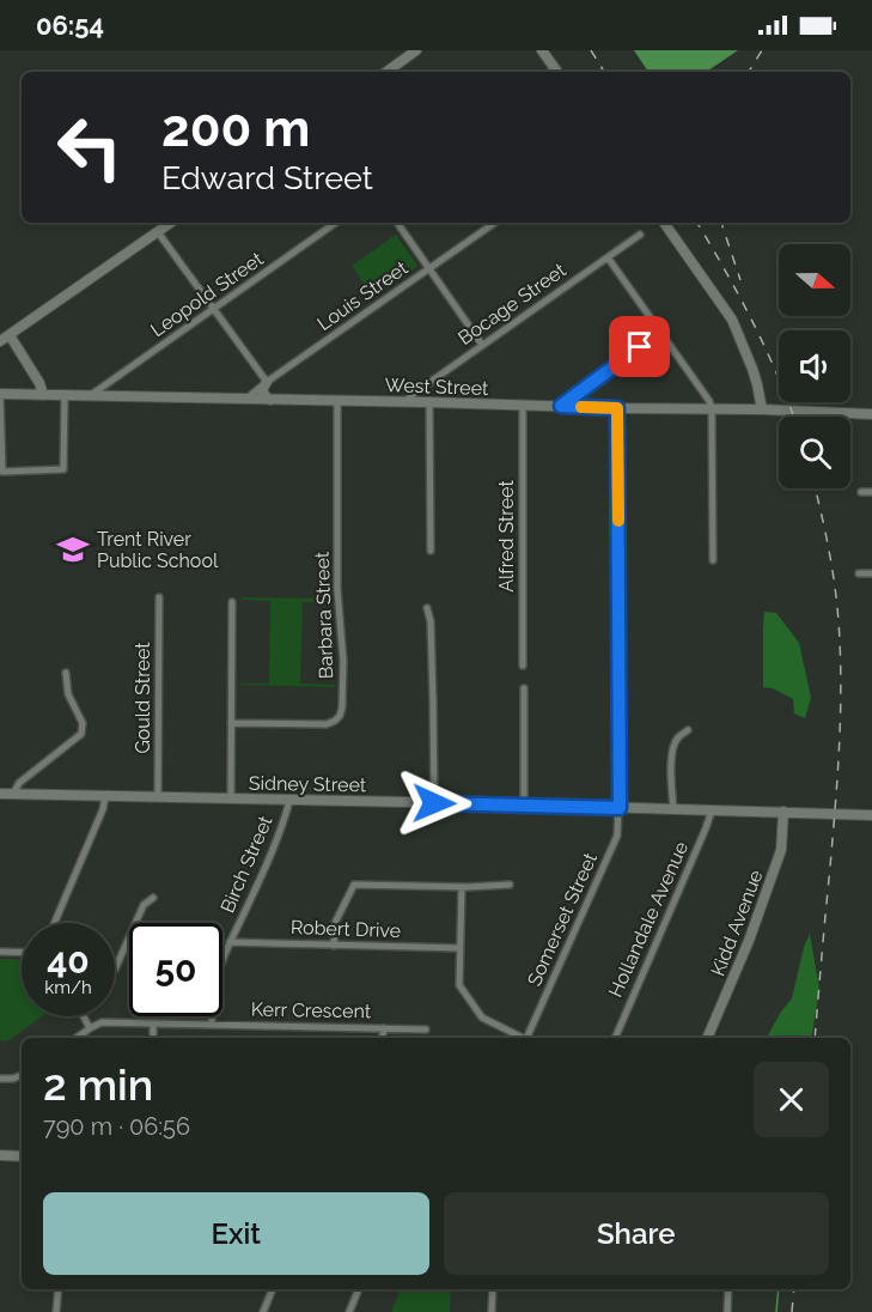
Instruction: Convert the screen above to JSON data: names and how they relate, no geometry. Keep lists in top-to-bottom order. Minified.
{"streets":{"street":["Leopold Street","Louis Street","Bocage Street","West Street","Alfred Street","Barbara Street","Gould Street","Sidney Street","Birch Street","Somerset Street","Hollandale Avenue","Kidd Avenue","Robert Drive","Kerr Crescent"]},"crossings":[["Leopold Street","West Street"],["Louis Street","West Street"],["Bocage Street","West Street"],["West Street","Alfred Street"],["West Street","Barbara Street"],["West Street","Somerset Street"],["Gould Street","Sidney Street"],["Sidney Street","Birch Street"],["Sidney Street","Somerset Street"],["Sidney Street","Hollandale Avenue"],["Sidney Street","Kidd Avenue"],["Birch Street","Robert Drive"],["Birch Street","Kerr Crescent"]],"places":{"school or university":["Trent River Public School"]},"north":"right","page":{"status":"06:54","turn":["200 m","Edward Street"],"speed":"40 km/h","limit":"50","heading":["2 min","790 m · 06:56"],"buttons":["Exit","Share"]}}
